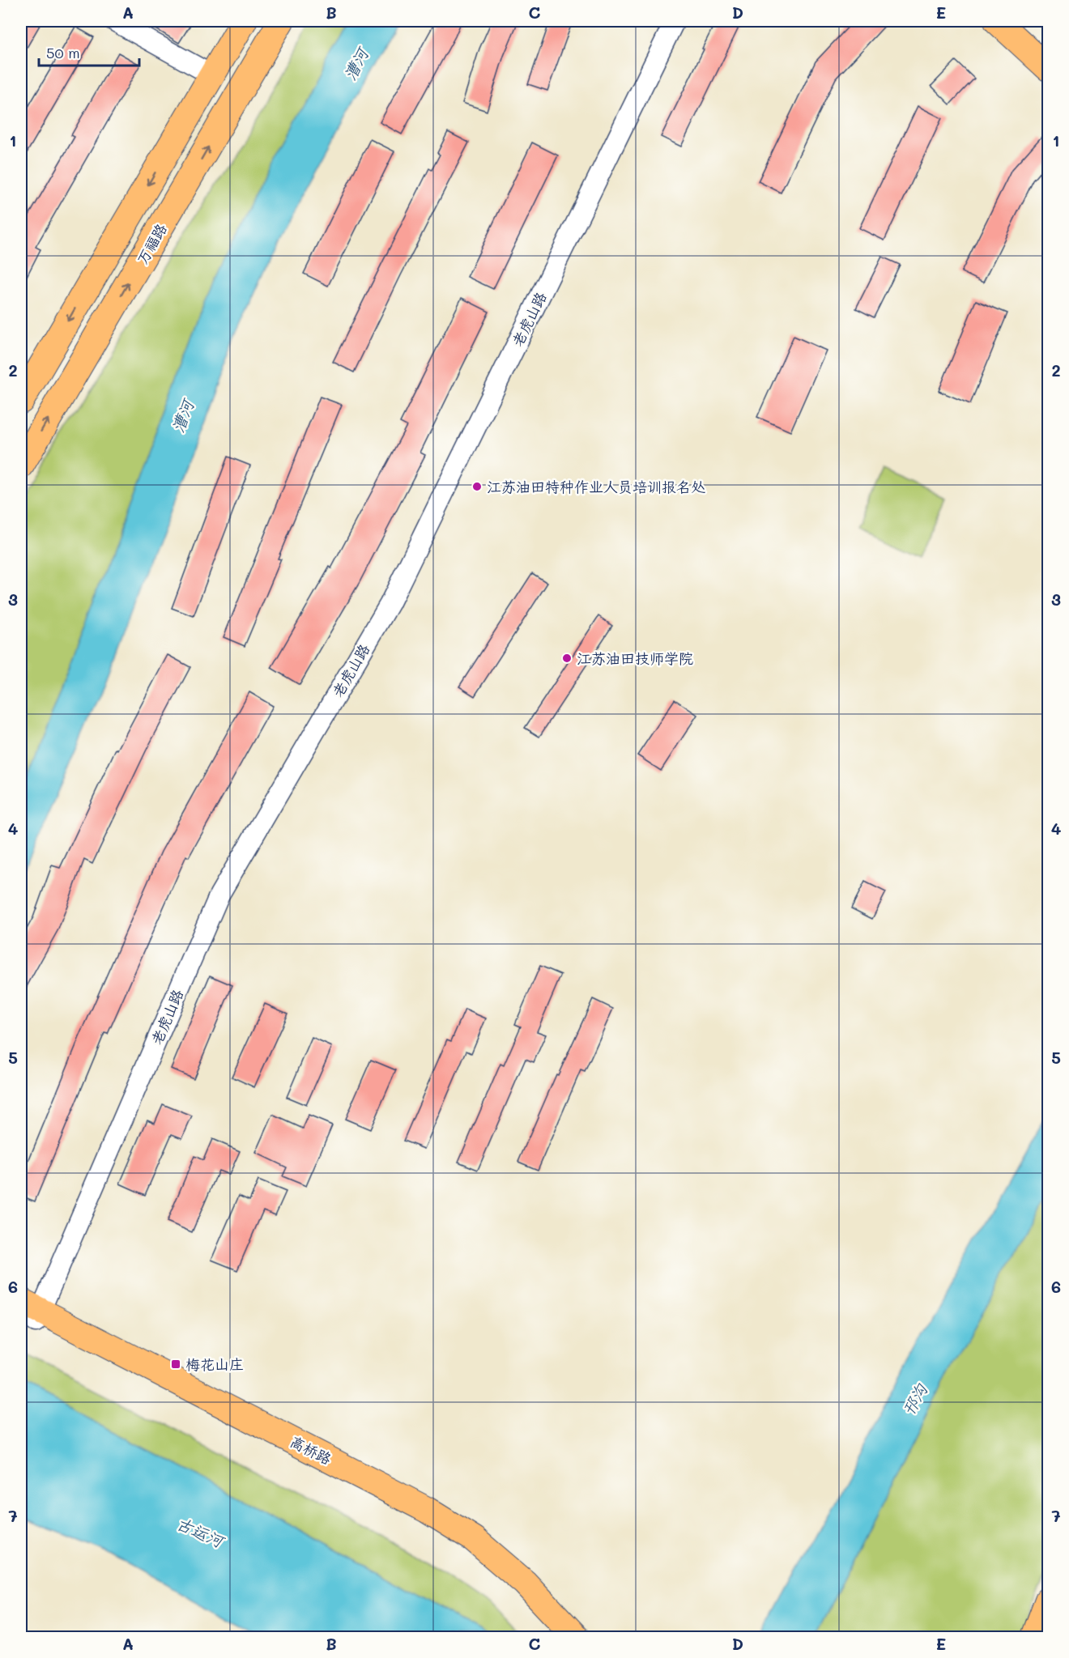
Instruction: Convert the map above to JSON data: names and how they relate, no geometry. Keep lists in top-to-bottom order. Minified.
{"streets":{"main road":["万福路","高桥路"],"street":["老虎山路"]},"crossings":[["老虎山路","高桥路"]],"water":["漕河","邗沟","古运河"],"places":{"other":["江苏油田特种作业人员培训报名处","江苏油田技师学院"],"transit":["梅花山庄"]},"scale_bar":"50 m","grid":{"columns":["A","B","C","D","E"],"rows":["1","2","3","4","5","6","7"]}}
